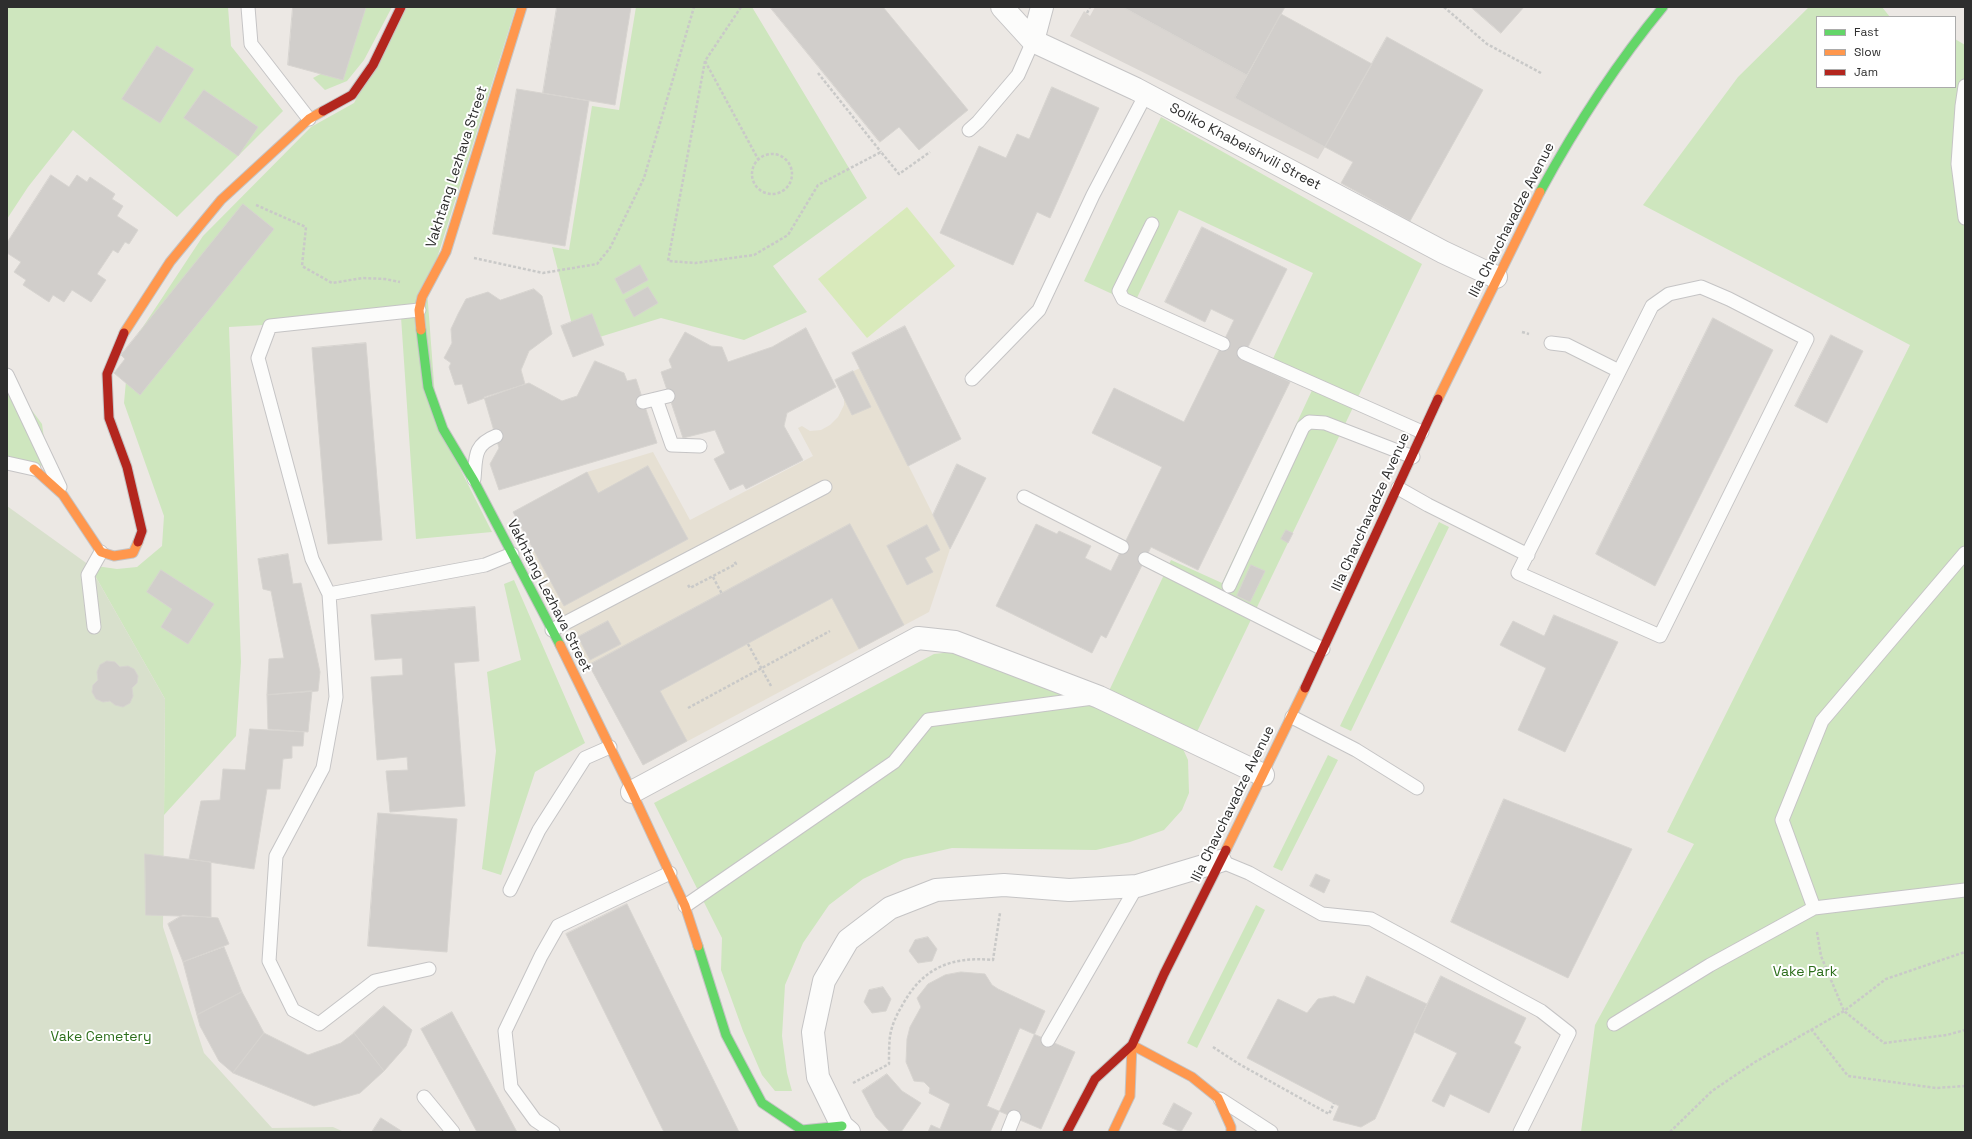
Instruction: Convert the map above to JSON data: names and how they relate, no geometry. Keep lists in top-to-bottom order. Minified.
{"streets":{"street":["Soliko Khabeishvili Street","Vakhtang Lezhava Street","Ilia Chavchavadze Avenue"]},"crossings":[["Soliko Khabeishvili Street","Ilia Chavchavadze Avenue"]],"parks":["Vake Park","Vake Cemetery"],"legend":["Fast","Slow","Jam"]}
